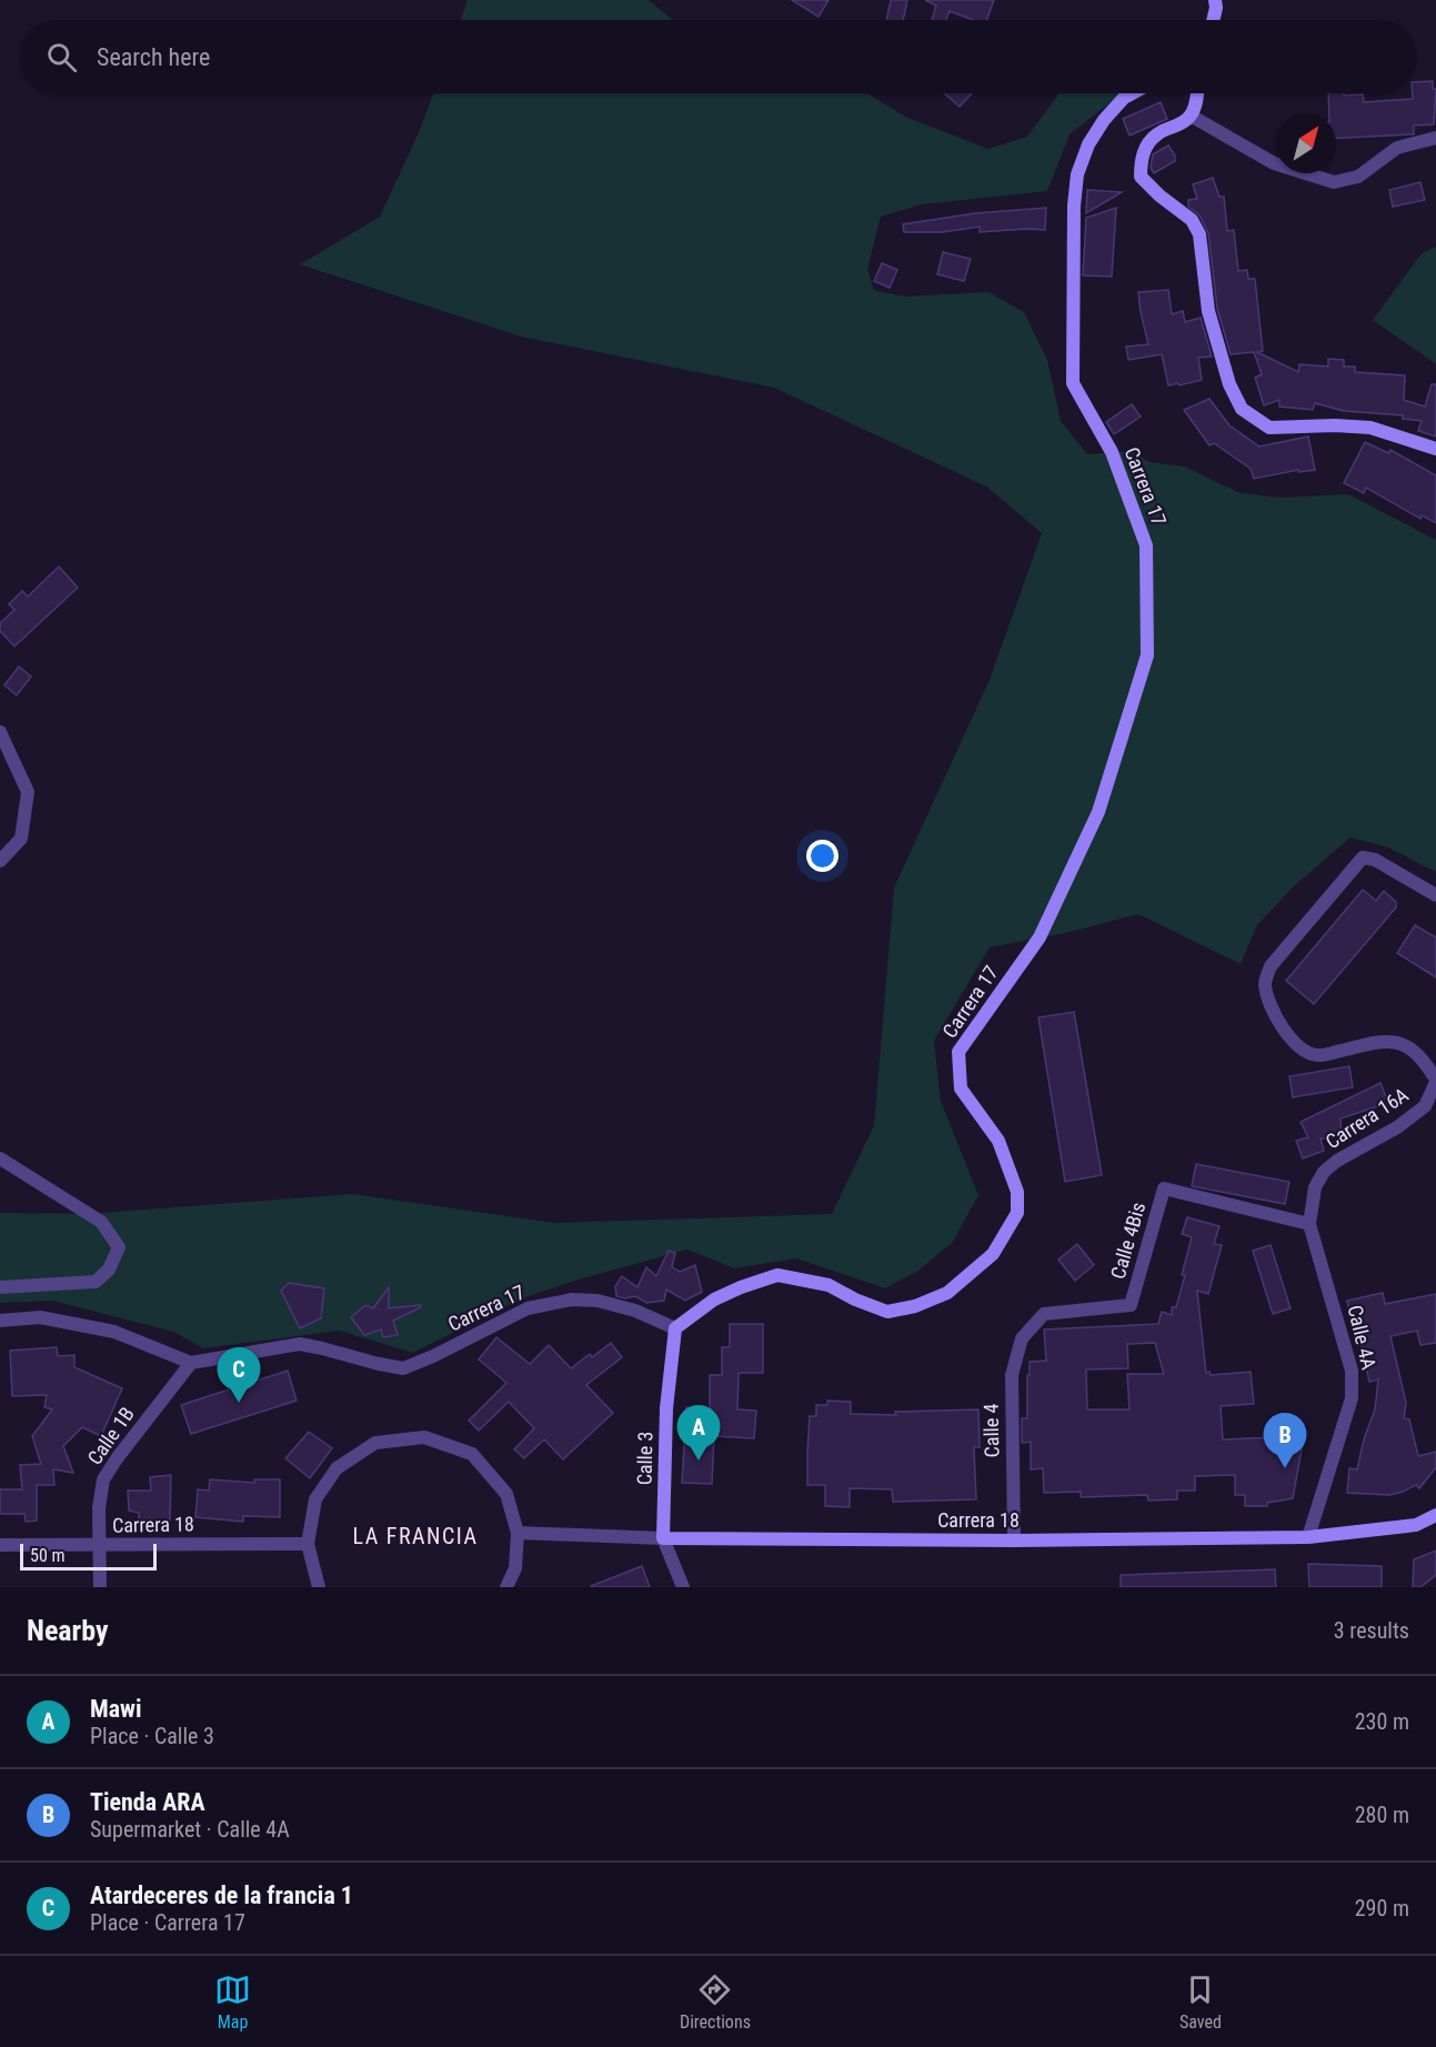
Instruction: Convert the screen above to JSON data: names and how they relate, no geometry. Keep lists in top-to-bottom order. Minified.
{"streets":{"street":["Carrera 17","Carrera 16A","Calle 4Bis","Calle 4A","Calle 4","Calle 1B","Calle 3","Carrera 18"]},"crossings":[["Carrera 17","Calle 1B"],["Carrera 17","Calle 3"],["Carrera 16A","Calle 4Bis"],["Carrera 16A","Calle 4A"],["Calle 4Bis","Calle 4A"],["Calle 4Bis","Calle 4"],["Calle 4A","Carrera 18"],["Calle 4","Carrera 18"],["Calle 1B","Carrera 18"],["Calle 3","Carrera 18"]],"districts":["LA FRANCIA"],"scale_bar":"50 m","north":"top right","page":{"search":"Search here","pins":["C","A","B"],"scale":"50 m","heading":["Nearby","3 results"],"list":[{"mark":"A","name":"Mawi","note":"Place · Calle 3","value":"230 m"},{"mark":"B","name":"Tienda ARA","note":"Supermarket · Calle 4A","value":"280 m"},{"mark":"C","name":"Atardeceres de la francia 1","note":"Place · Carrera 17","value":"290 m"}],"nav":["Map","Directions","Saved"]}}
